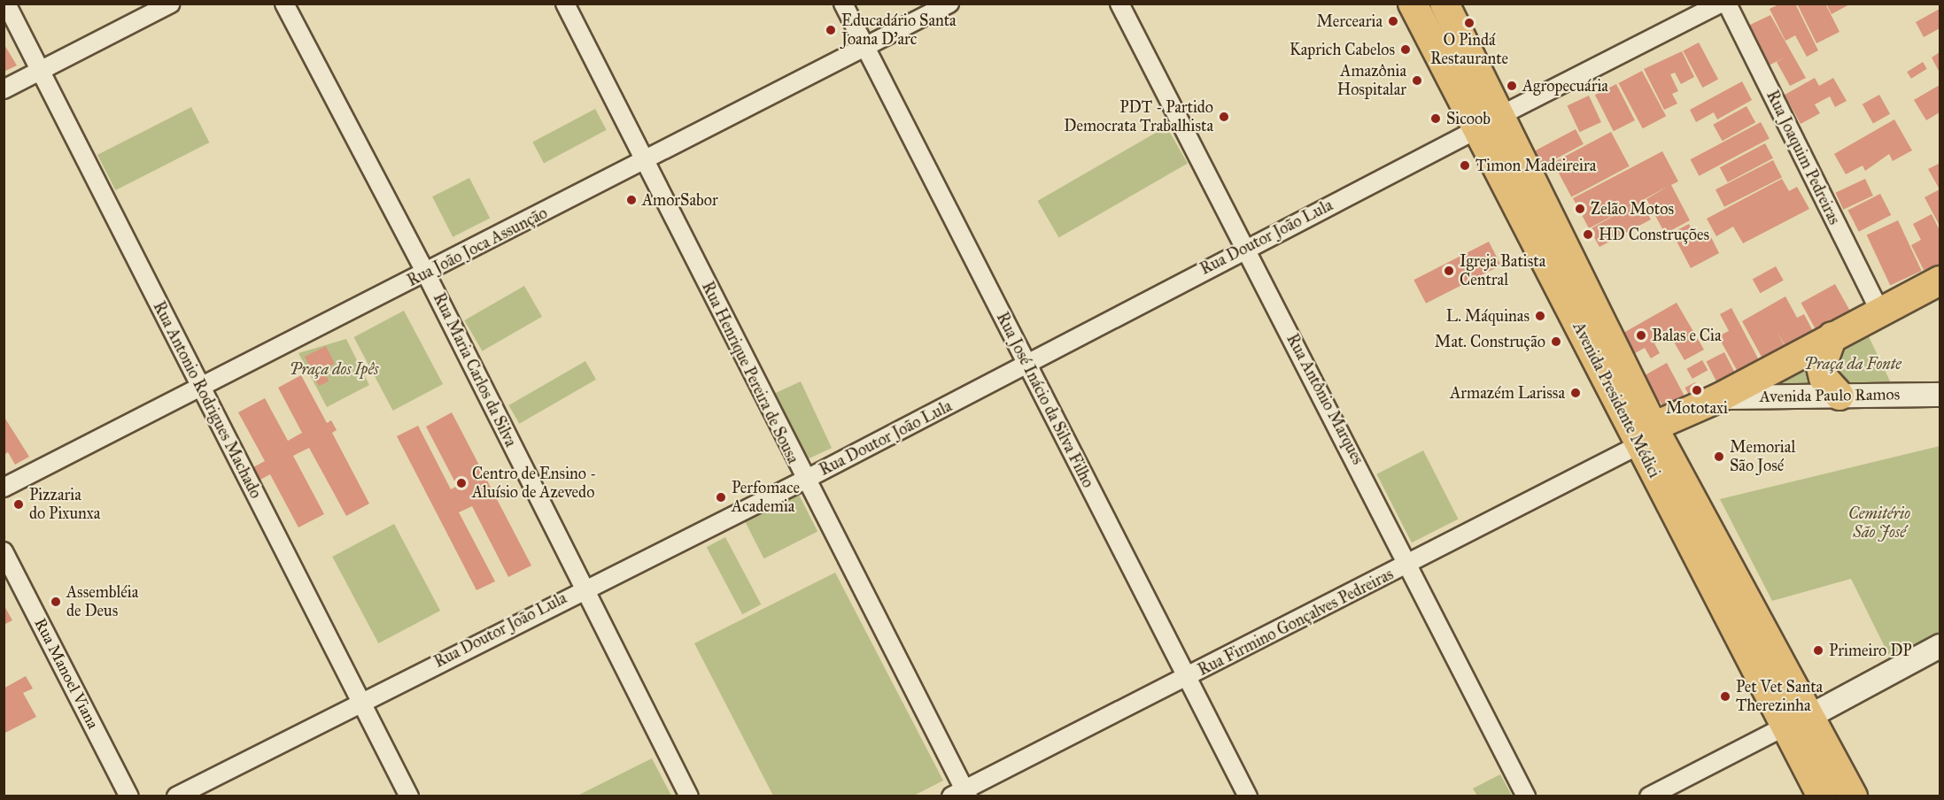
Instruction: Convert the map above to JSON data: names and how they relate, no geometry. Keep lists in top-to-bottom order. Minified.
{"streets":{"main road":["Avenida Presidente Médici","Rua Firmino Gonçalves Pedreiras"],"street":["Rua Joaquim Pedreiras","Rua Doutor João Lula","Rua João Joca Assunção","Rua Maria Carlos da Silva","Rua Henrique Pereira de Sousa","Avenida Paulo Ramos","Rua Antônio Marques","Rua Antonio Rodrigues Machado","Rua José Inácio da Silva Filho","Rua Manoel Viana"]},"crossings":[["Rua Joaquim Pedreiras","Rua Firmino Gonçalves Pedreiras"],["Rua Doutor João Lula","Rua Maria Carlos da Silva"],["Rua Doutor João Lula","Rua Henrique Pereira de Sousa"],["Rua Doutor João Lula","Rua Antônio Marques"],["Rua Doutor João Lula","Rua Antonio Rodrigues Machado"],["Rua Doutor João Lula","Rua José Inácio da Silva Filho"],["Rua Doutor João Lula","Avenida Presidente Médici"],["Rua João Joca Assunção","Rua Maria Carlos da Silva"],["Rua João Joca Assunção","Rua Henrique Pereira de Sousa"],["Rua João Joca Assunção","Rua Antonio Rodrigues Machado"],["Rua João Joca Assunção","Rua José Inácio da Silva Filho"],["Rua Henrique Pereira de Sousa","Rua Firmino Gonçalves Pedreiras"],["Avenida Paulo Ramos","Rua Firmino Gonçalves Pedreiras"],["Rua Antônio Marques","Rua Firmino Gonçalves Pedreiras"],["Rua José Inácio da Silva Filho","Rua Firmino Gonçalves Pedreiras"],["Avenida Presidente Médici","Rua Firmino Gonçalves Pedreiras"]],"parks":["Praça da Fonte","Praça dos Ipês","Cemitério São José"],"places":["Mercearia","O Pindá Restaurante","Educadário Santa Joana D’arc","Kaprich Cabelos","Amazônia Hospitalar","Agropecuária","PDT - Partido Democrata Trabalhista","Sicoob","Timon Madeireira","AmorSabor","Zelão Motos","HD Construções","Igreja Batista Central","L. Máquinas","Balas e Cia","Mat. Construção","Mototaxi","Armazém Larissa","Memorial São José","Centro de Ensino - Aluísio de Azevedo","Perfomace Academia","Pizzaria do Pixunxa","Assembléia de Deus","Primeiro DP","Pet Vet Santa Therezinha"]}
